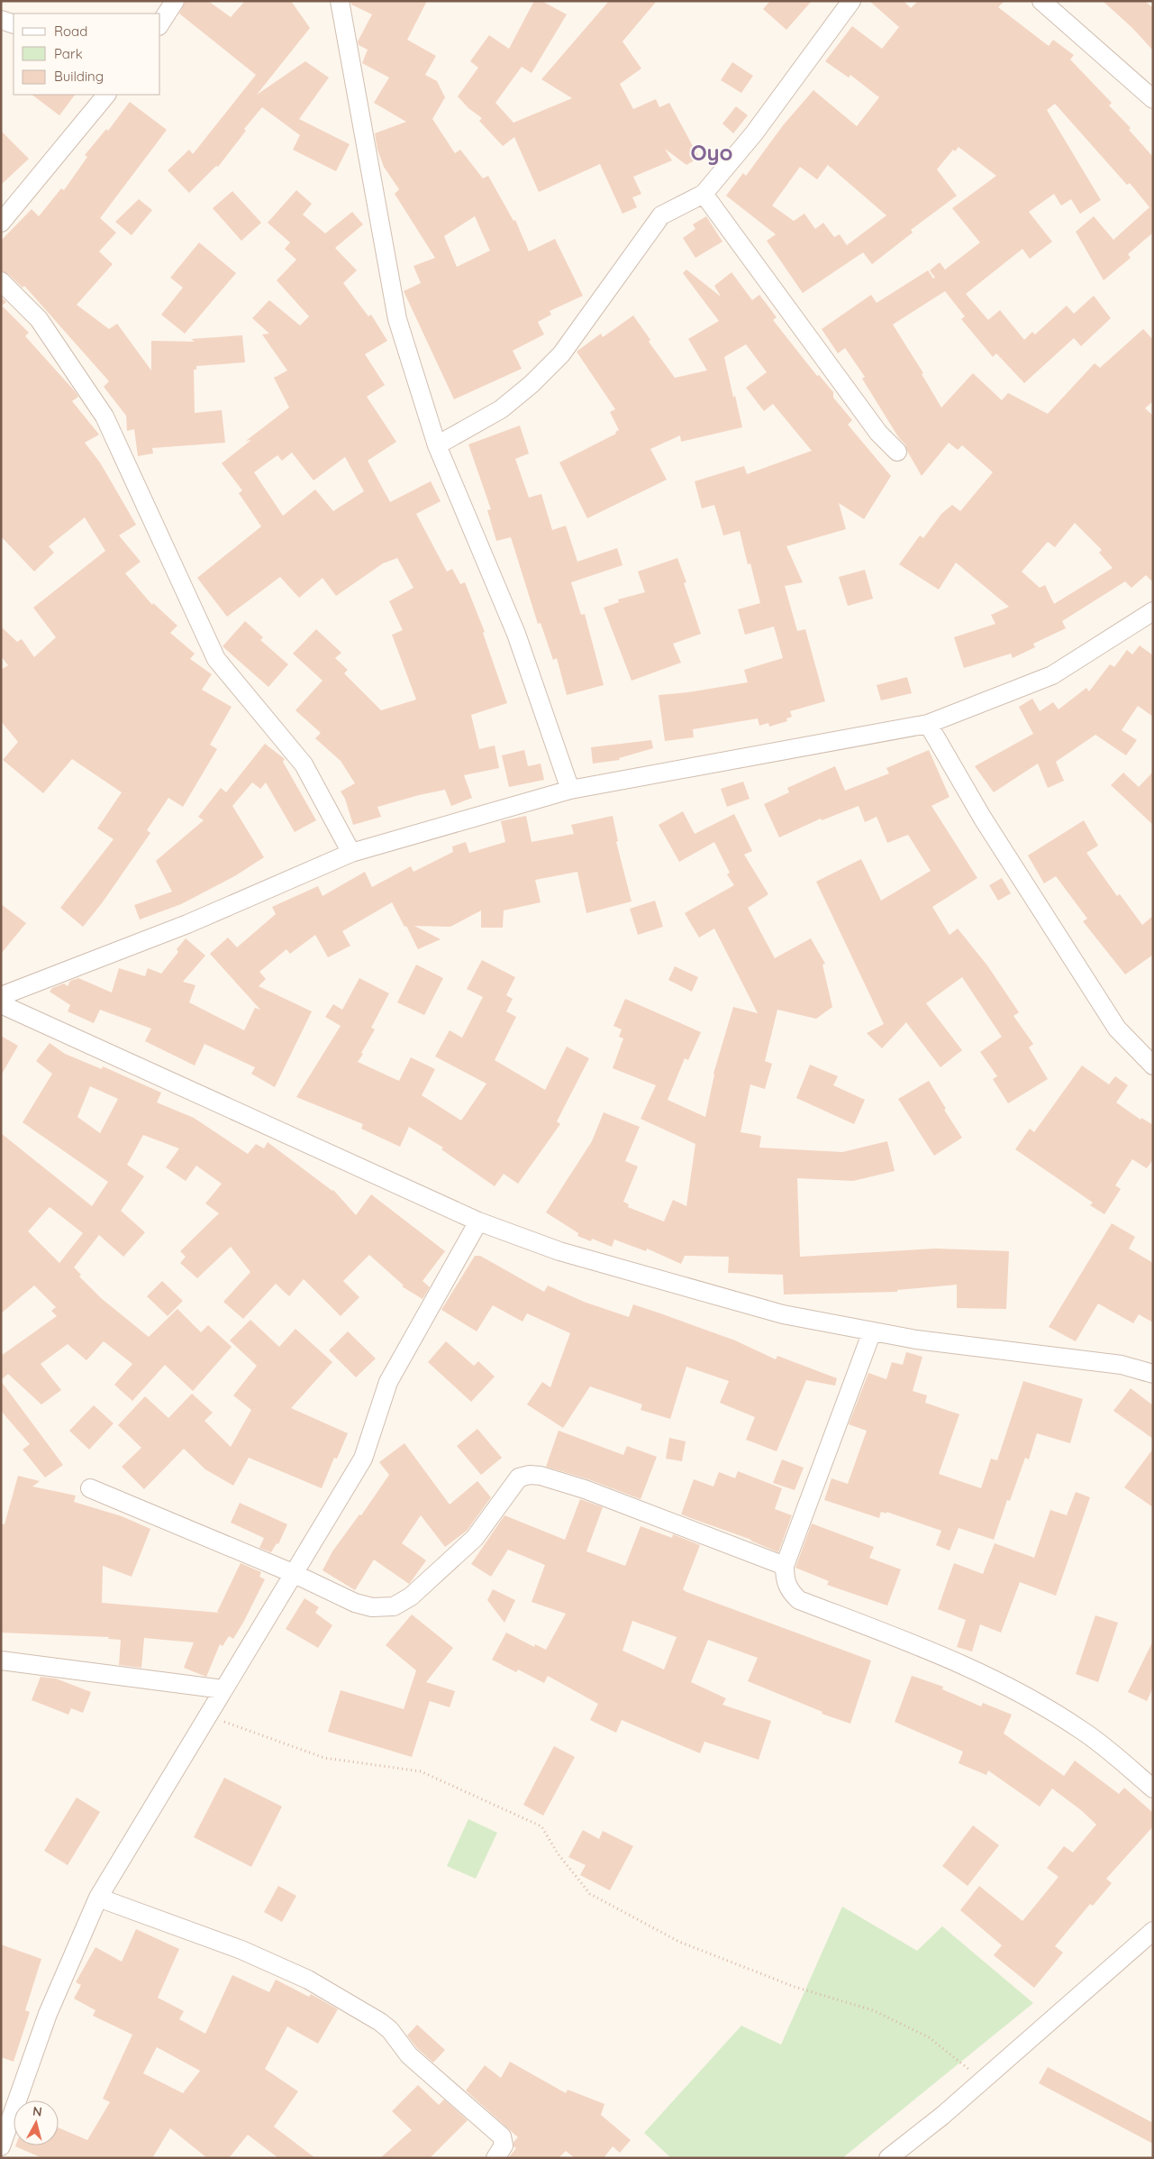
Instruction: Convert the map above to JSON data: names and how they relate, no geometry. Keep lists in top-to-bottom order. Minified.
{"districts":["Oyo"],"legend":["Road","Park","Building"],"north":"top"}
